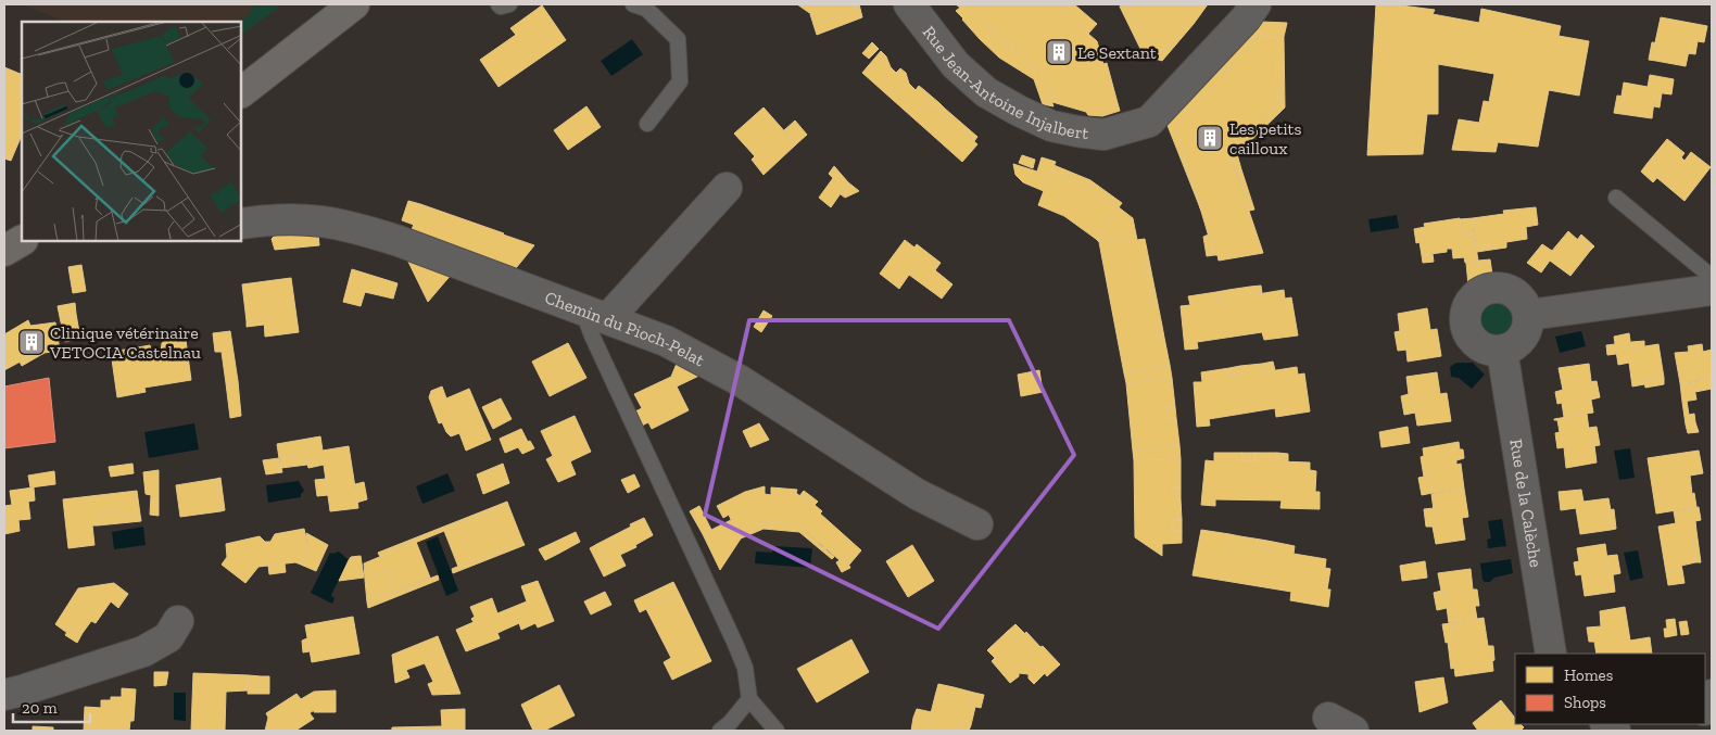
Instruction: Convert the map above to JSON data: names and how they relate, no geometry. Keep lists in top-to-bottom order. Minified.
{"streets":{"street":["Rue Jean-Antoine Injalbert","Chemin du Pioch-Pelat","Rue de la Calèche"]},"places":{"building":["Le Sextant","Les petits cailloux","Clinique vétérinaire VETOCIA Castelnau"]},"legend":["Homes","Shops"],"scale_bar":"20 m"}
